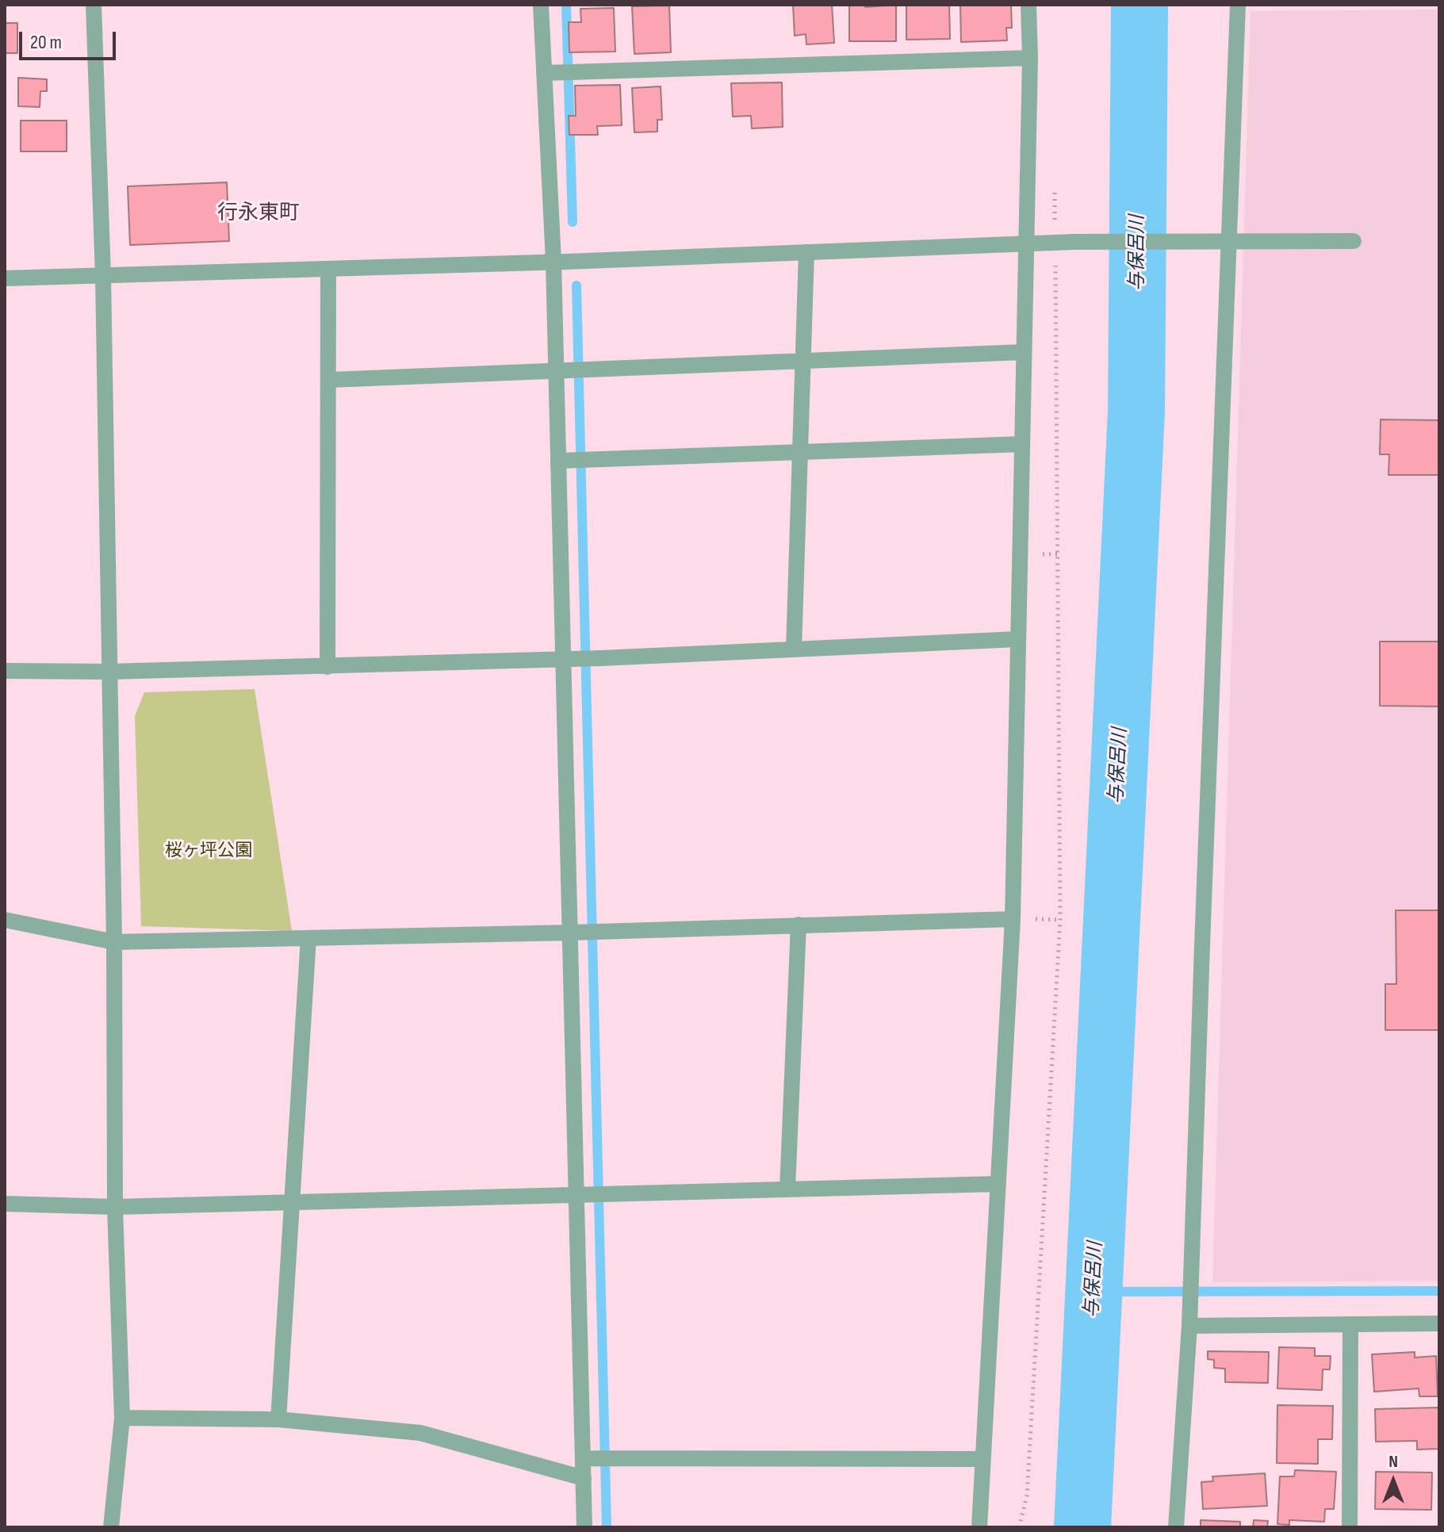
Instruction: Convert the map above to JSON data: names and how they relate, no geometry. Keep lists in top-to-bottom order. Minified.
{"districts":["行永東町"],"water":["与保呂川"],"parks":["桜ヶ坪公園"],"scale_bar":"20 m","north":"top"}
